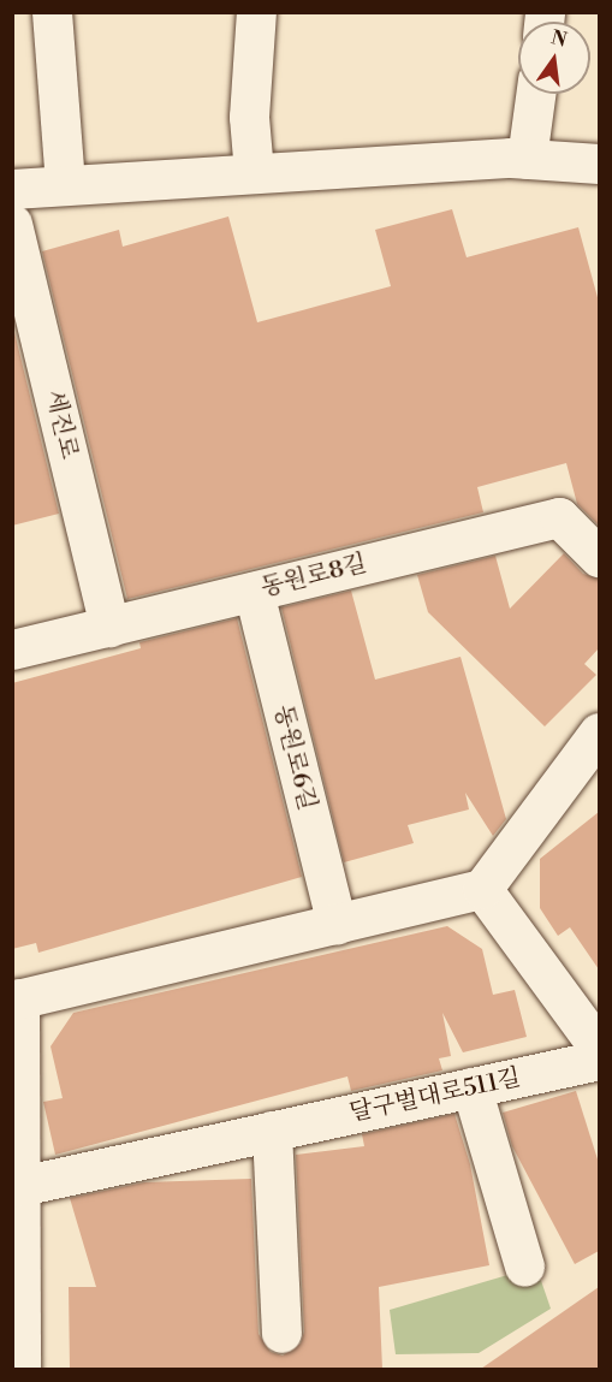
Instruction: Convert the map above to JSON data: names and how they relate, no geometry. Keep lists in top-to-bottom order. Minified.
{"streets":{"street":["세진로","동원로8길","동원로6길","달구벌대로511길"]},"crossings":[["세진로","동원로8길"],["동원로8길","동원로6길"]],"north":"top"}
